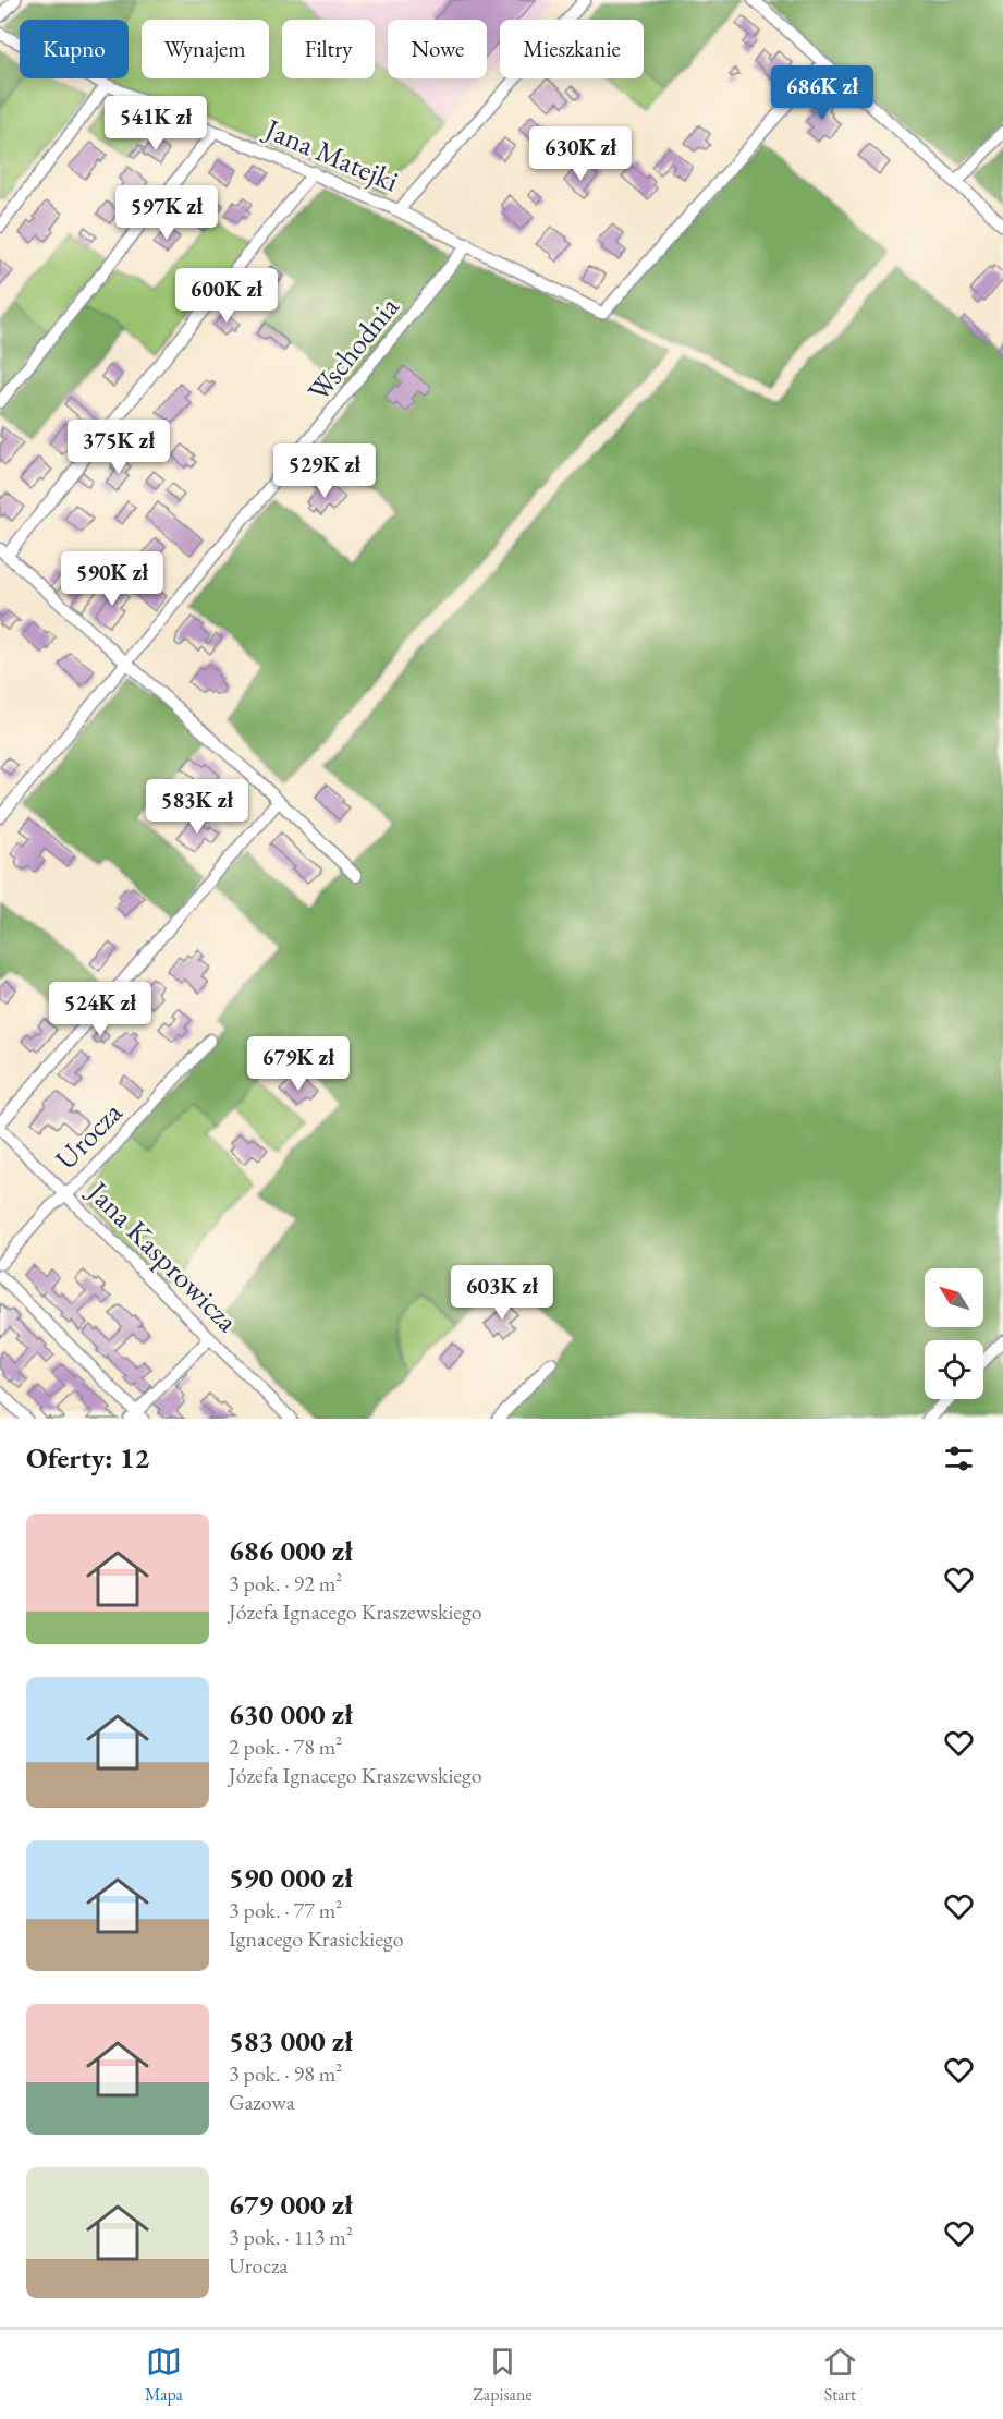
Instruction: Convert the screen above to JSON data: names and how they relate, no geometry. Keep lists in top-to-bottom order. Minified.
{"streets":{"street":["Jana Matejki","Wschodnia","Urocza","Jana Kasprowicza"]},"crossings":[["Jana Matejki","Wschodnia"],["Urocza","Jana Kasprowicza"]],"north":"top left","page":{"chip":["Kupno","Wynajem","Filtry","Nowe","Mieszkanie"],"price":["686K zł","541K zł","630K zł","597K zł","600K zł","375K zł","529K zł","590K zł","583K zł","524K zł","679K zł","603K zł"],"heading":"Oferty: 12","list":[{"name":"686 000 zł","note":"3 pok. · 92 m² · Józefa Ignacego Kraszewskiego"},{"name":"630 000 zł","note":"2 pok. · 78 m² · Józefa Ignacego Kraszewskiego"},{"name":"590 000 zł","note":"3 pok. · 77 m² · Ignacego Krasickiego"},{"name":"583 000 zł","note":"3 pok. · 98 m² · Gazowa"},{"name":"679 000 zł","note":"3 pok. · 113 m² · Urocza"}],"tabs":["Mapa","Zapisane","Start"]}}
